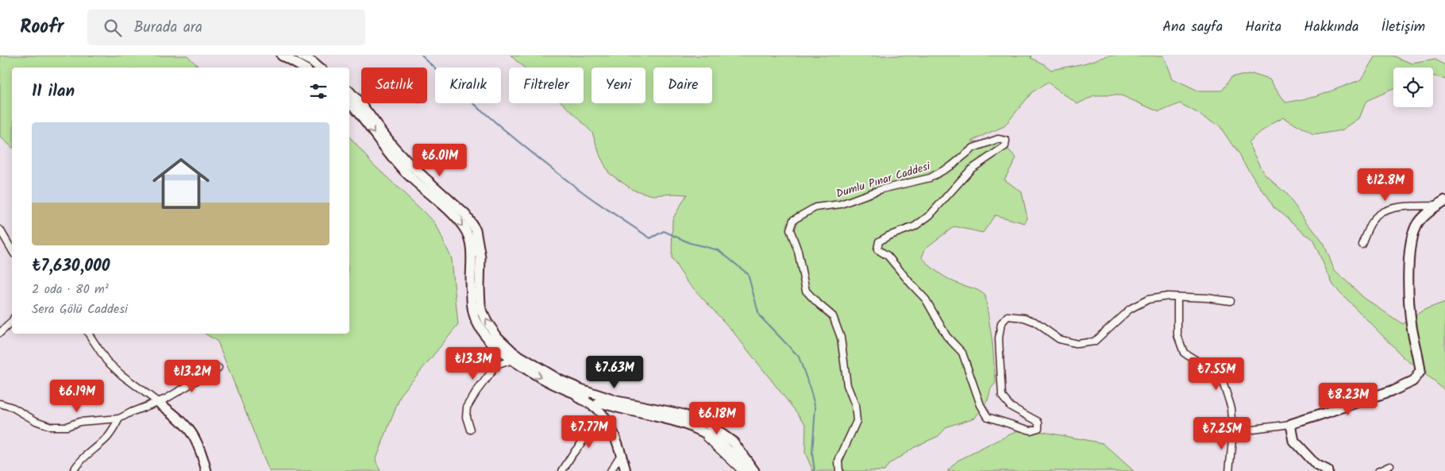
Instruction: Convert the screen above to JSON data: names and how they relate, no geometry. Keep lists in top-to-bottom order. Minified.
{"streets":{"street":["Dumlu Pınar Caddesi"]},"page":{"header":"Roofr","search":"Burada ara","nav":["Ana sayfa","Harita","Hakkında","İletişim"],"chip":["Satılık","Kiralık","Filtreler","Yeni","Daire"],"heading":"11 ilan","list":[{"name":"₺7,630,000","note":"2 oda · 80 m² · Sera Gölü Caddesi"}],"price":["₺6.01M","₺12.8M","₺13.3M","₺7.63M","₺7.55M","₺13.2M","₺6.19M","₺8.23M","₺6.18M","₺7.77M","₺7.25M"]}}
